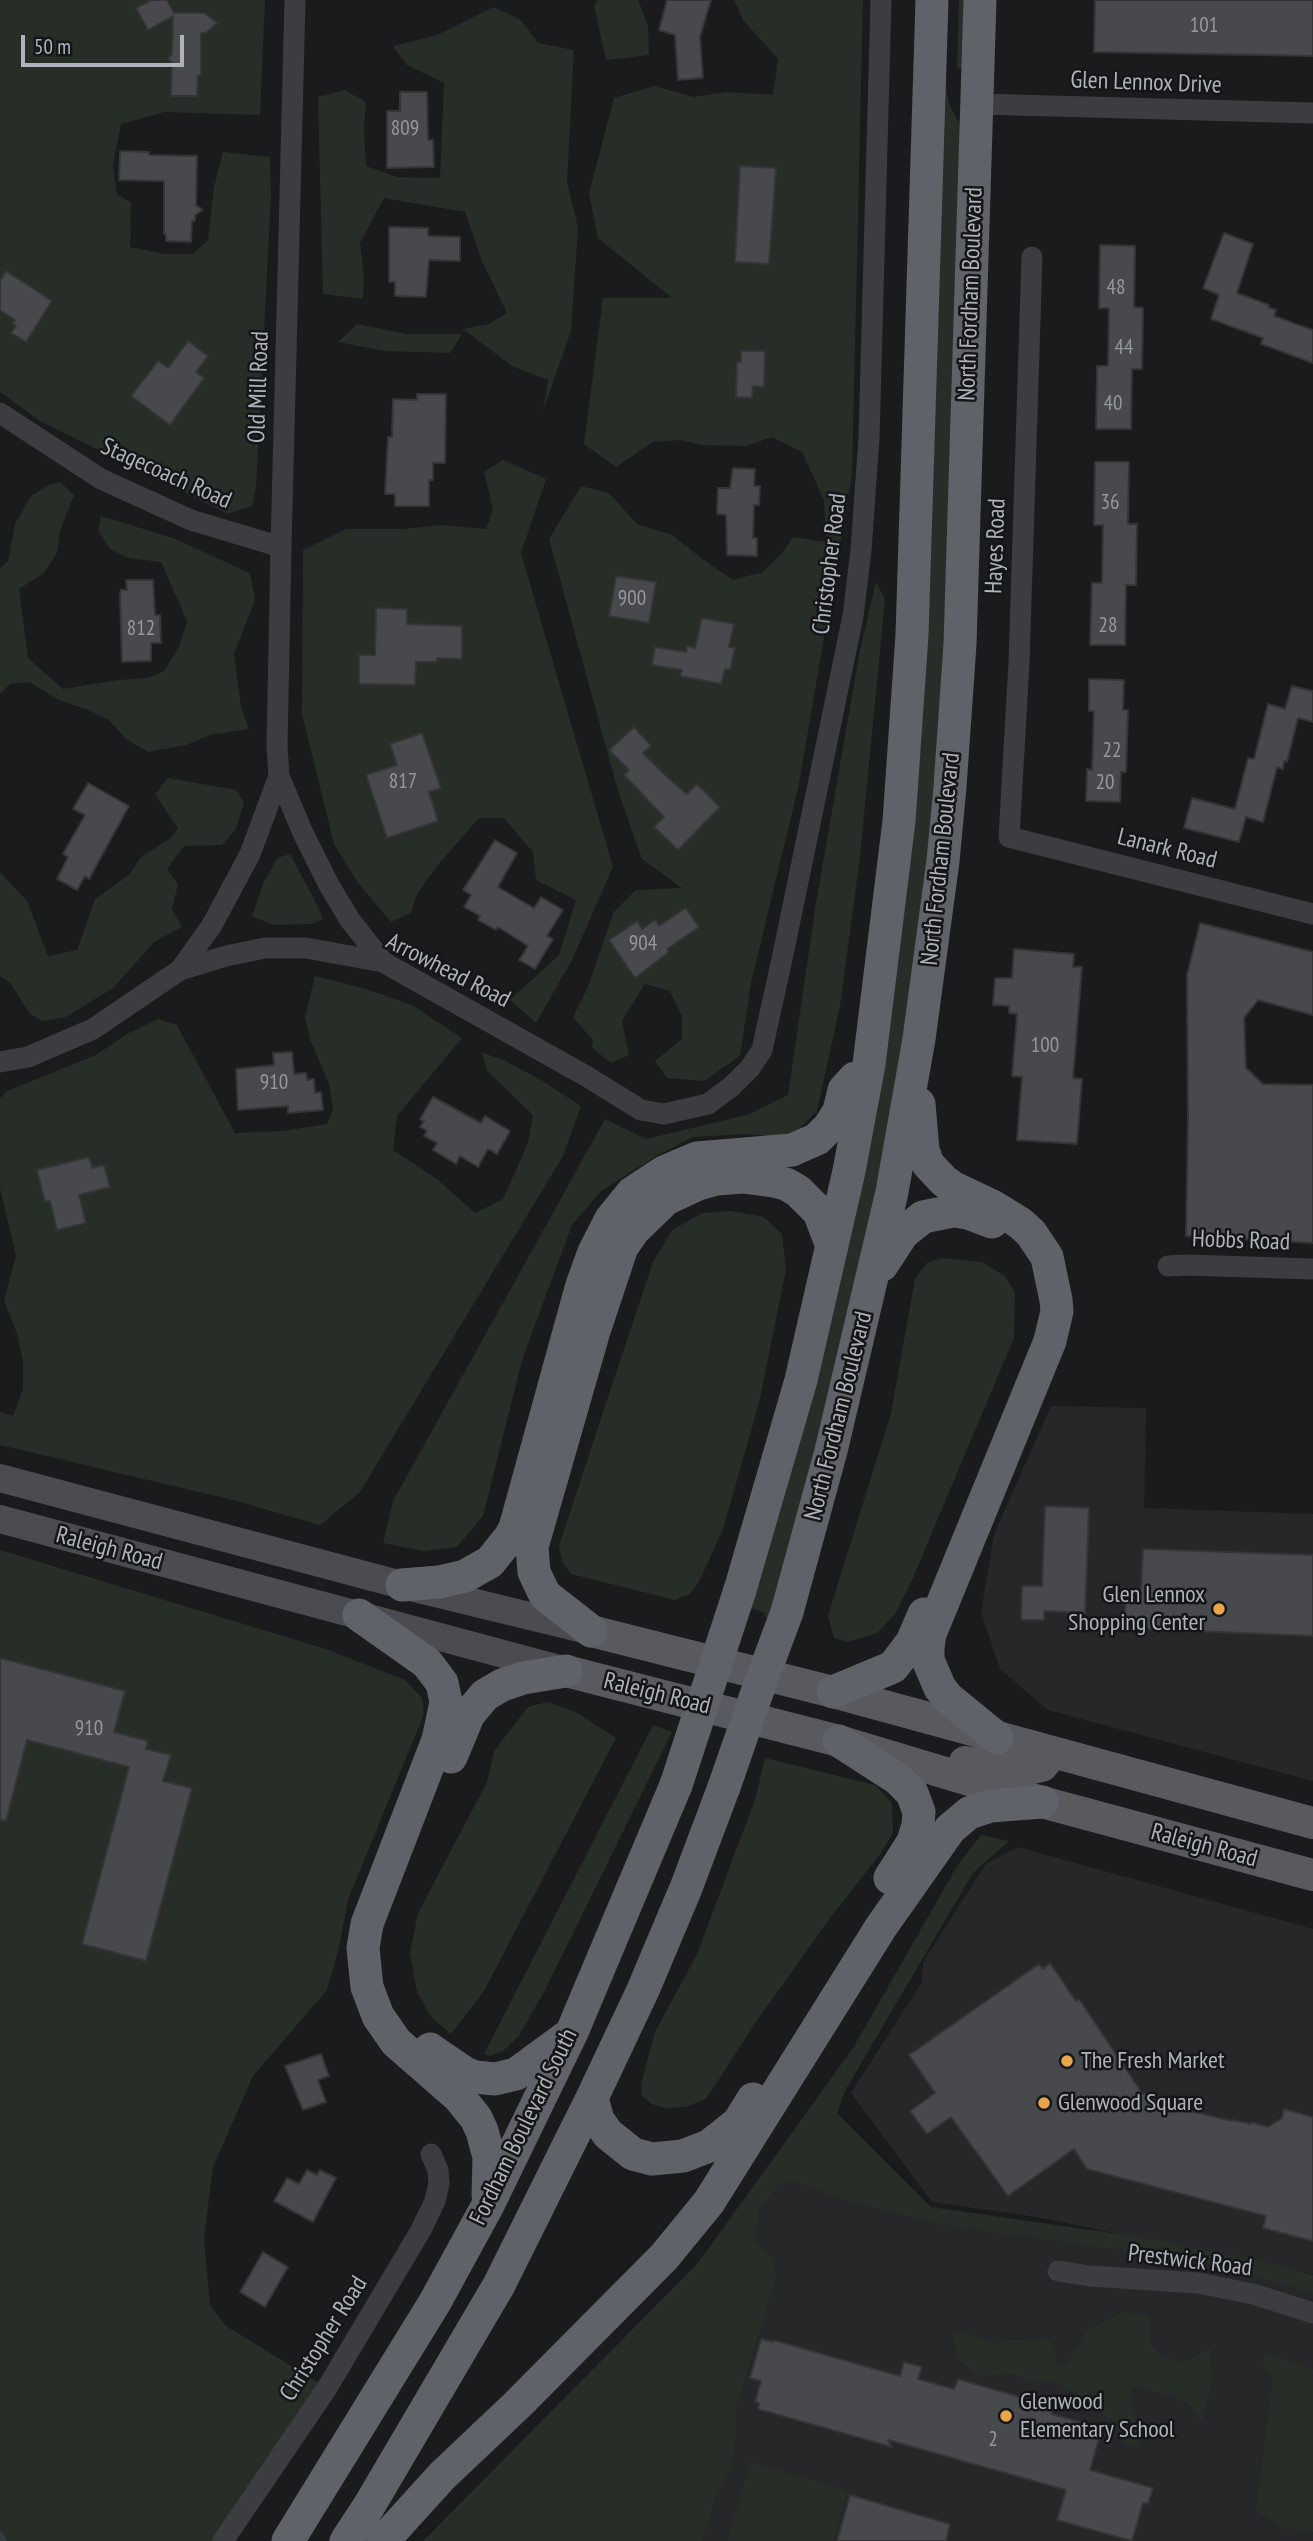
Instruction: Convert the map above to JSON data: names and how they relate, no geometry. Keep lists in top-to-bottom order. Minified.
{"streets":{"highway":["North Fordham Boulevard","Fordham Boulevard South"],"main road":["Raleigh Road"],"street":["Glen Lennox Drive","Old Mill Road","Stagecoach Road","Hayes Road","Christopher Road","Lanark Road","Arrowhead Road","Hobbs Road","Prestwick Road"]},"crossings":[["Glen Lennox Drive","North Fordham Boulevard"],["North Fordham Boulevard","Fordham Boulevard South"],["Old Mill Road","Stagecoach Road"],["Old Mill Road","Arrowhead Road"],["Hayes Road","Lanark Road"],["Christopher Road","Arrowhead Road"]],"places":["Glen Lennox Shopping Center","The Fresh Market","Glenwood Square","Glenwood Elementary School"],"house_numbers":["101","809","48","44","40","36","900","28","812","22","817","20","904","100","910","910","2"],"scale_bar":"50 m"}
